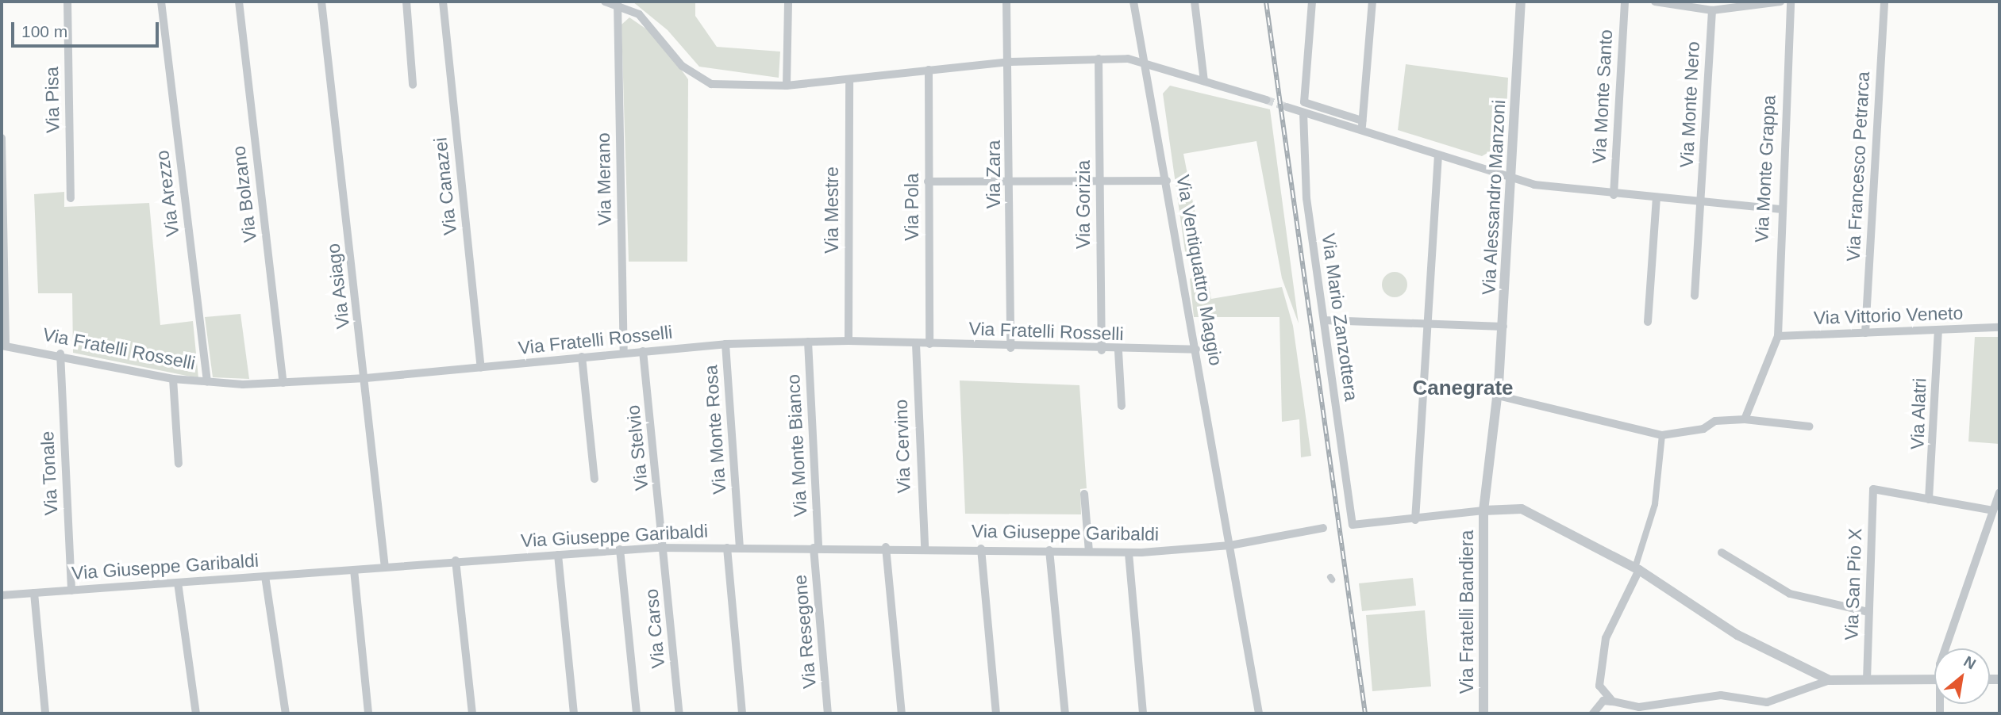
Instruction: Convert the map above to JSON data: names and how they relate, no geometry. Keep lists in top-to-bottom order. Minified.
{"streets":{"street":["Via Monte Santo","Via Pisa","Via Monte Nero","Via Francesco Petrarca","Via Monte Grappa","Via Zara","Via Merano","Via Canazei","Via Arezzo","Via Bolzano","Via Alessandro Manzoni","Via Gorizia","Via Pola","Via Mestre","Via Ventiquattro Maggio","Via Asiago","Via Vittorio Veneto","Via Mario Zanzottera","Via Fratelli Rosselli","Via Alatri","Via Monte Rosa","Via Monte Bianco","Via Cervino","Via Stelvio","Via Tonale","Via Giuseppe Garibaldi","Via San Pio X","Via Fratelli Bandiera","Via Carso","Via Resegone"]},"crossings":[["Via Francesco Petrarca","Via Vittorio Veneto"],["Via Monte Grappa","Via Vittorio Veneto"],["Via Zara","Via Fratelli Rosselli"],["Via Merano","Via Fratelli Rosselli"],["Via Canazei","Via Fratelli Rosselli"],["Via Arezzo","Via Fratelli Rosselli"],["Via Bolzano","Via Fratelli Rosselli"],["Via Alessandro Manzoni","Via Fratelli Bandiera"],["Via Gorizia","Via Fratelli Rosselli"],["Via Pola","Via Fratelli Rosselli"],["Via Mestre","Via Fratelli Rosselli"],["Via Ventiquattro Maggio","Via Fratelli Rosselli"],["Via Ventiquattro Maggio","Via Giuseppe Garibaldi"],["Via Asiago","Via Fratelli Rosselli"],["Via Asiago","Via Giuseppe Garibaldi"],["Via Vittorio Veneto","Via Alatri"],["Via Fratelli Rosselli","Via Monte Rosa"],["Via Fratelli Rosselli","Via Monte Bianco"],["Via Fratelli Rosselli","Via Cervino"],["Via Fratelli Rosselli","Via Stelvio"],["Via Fratelli Rosselli","Via Tonale"],["Via Alatri","Via San Pio X"],["Via Monte Rosa","Via Giuseppe Garibaldi"],["Via Monte Bianco","Via Giuseppe Garibaldi"],["Via Monte Bianco","Via Resegone"],["Via Cervino","Via Giuseppe Garibaldi"],["Via Stelvio","Via Giuseppe Garibaldi"],["Via Stelvio","Via Carso"],["Via Tonale","Via Giuseppe Garibaldi"],["Via Giuseppe Garibaldi","Via Carso"],["Via Giuseppe Garibaldi","Via Resegone"]],"districts":["Canegrate"],"scale_bar":"100 m","north":"top right"}
